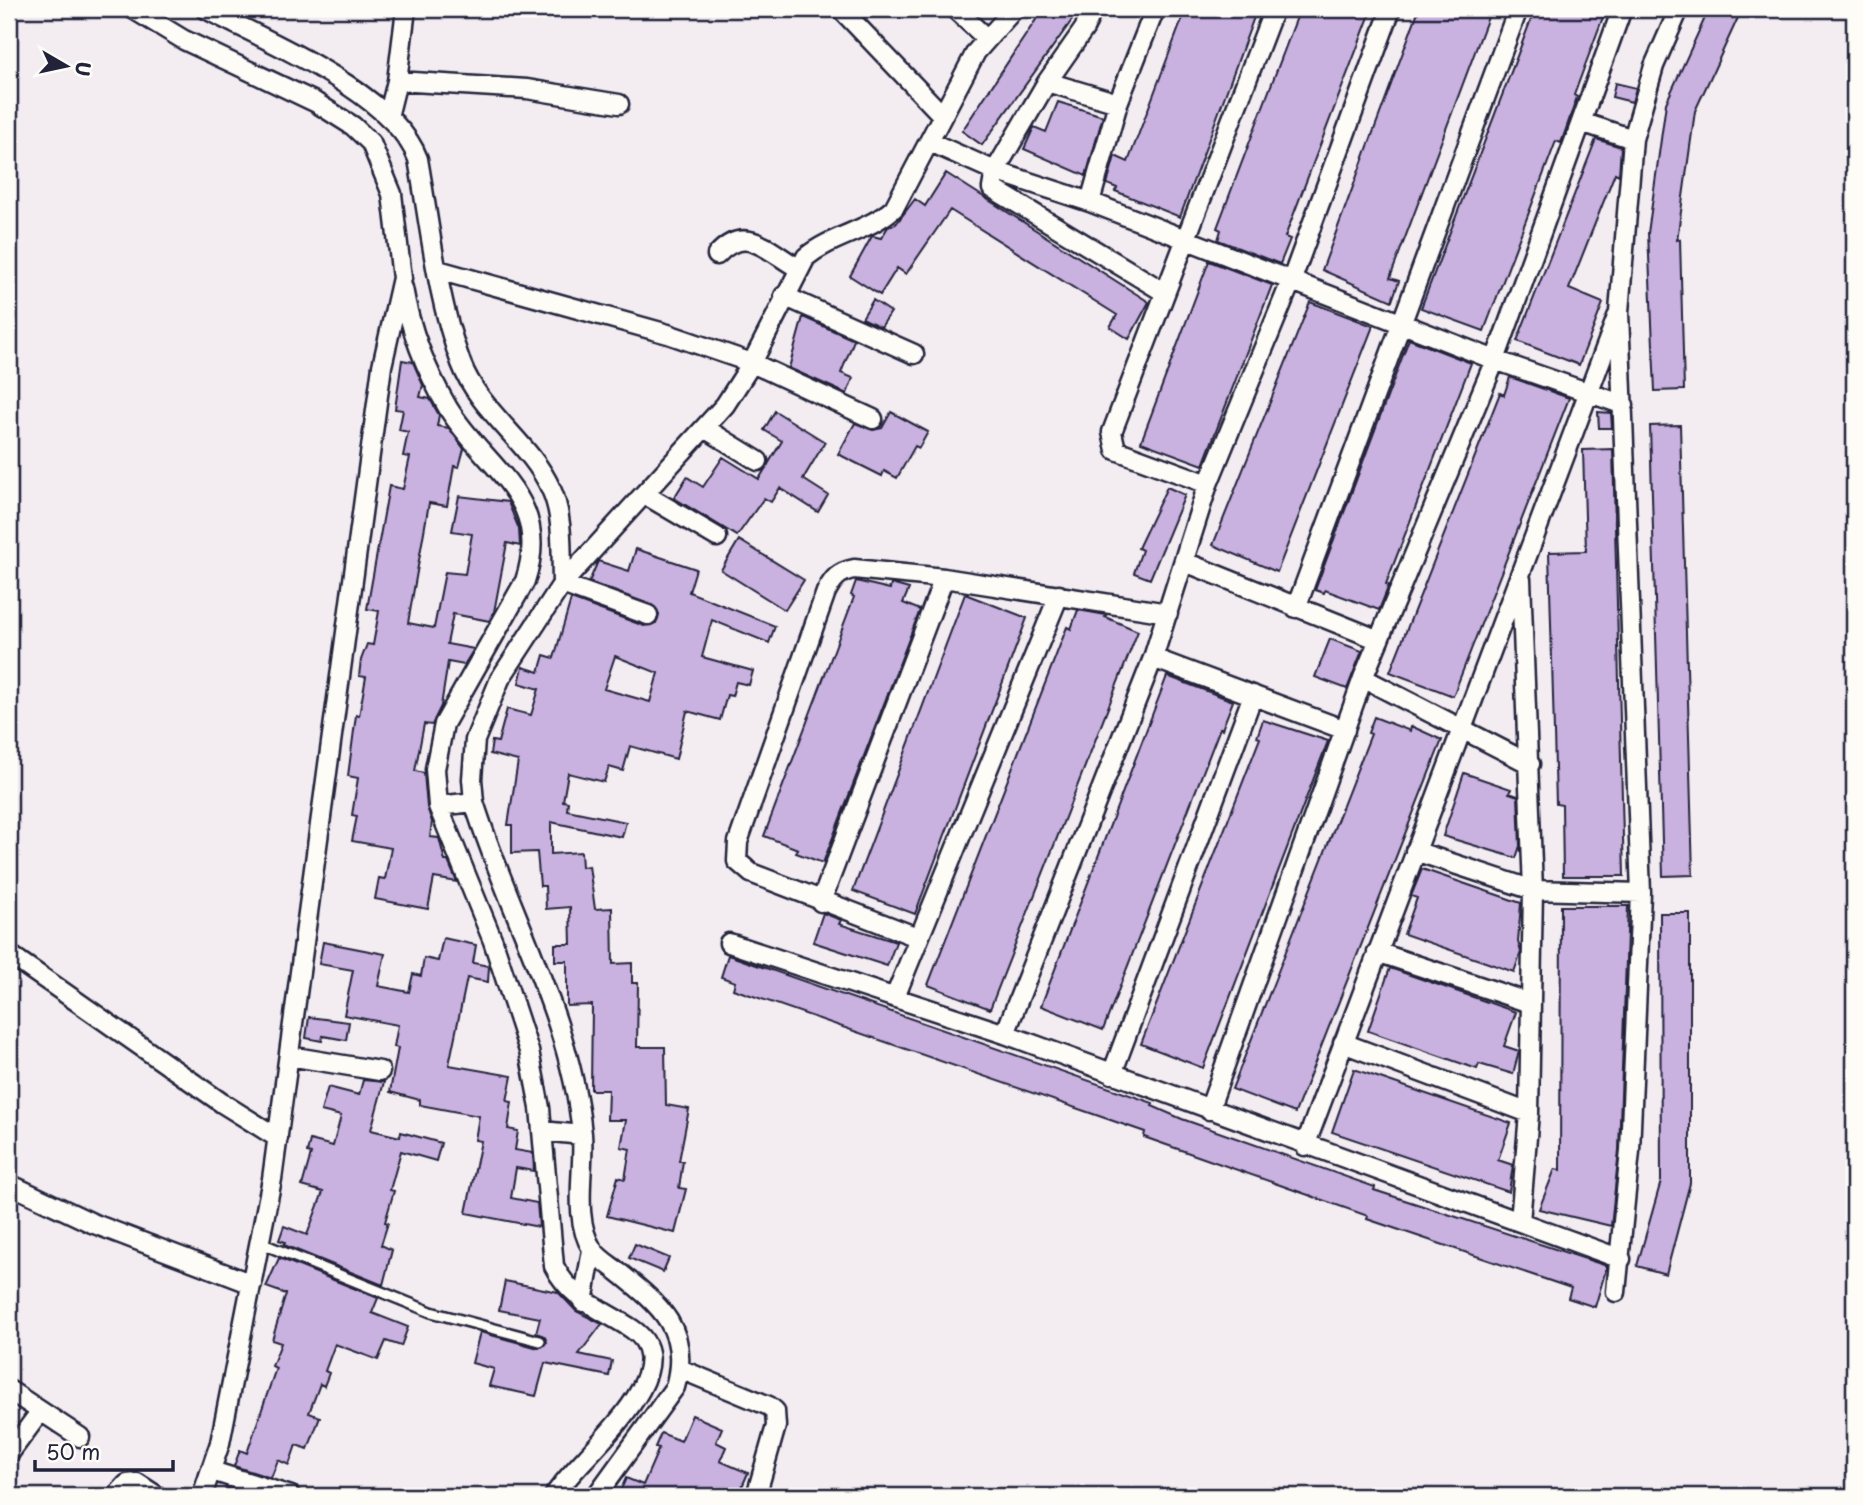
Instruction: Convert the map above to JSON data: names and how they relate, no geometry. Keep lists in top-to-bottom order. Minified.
{"scale_bar":"50 m","north":"right"}
